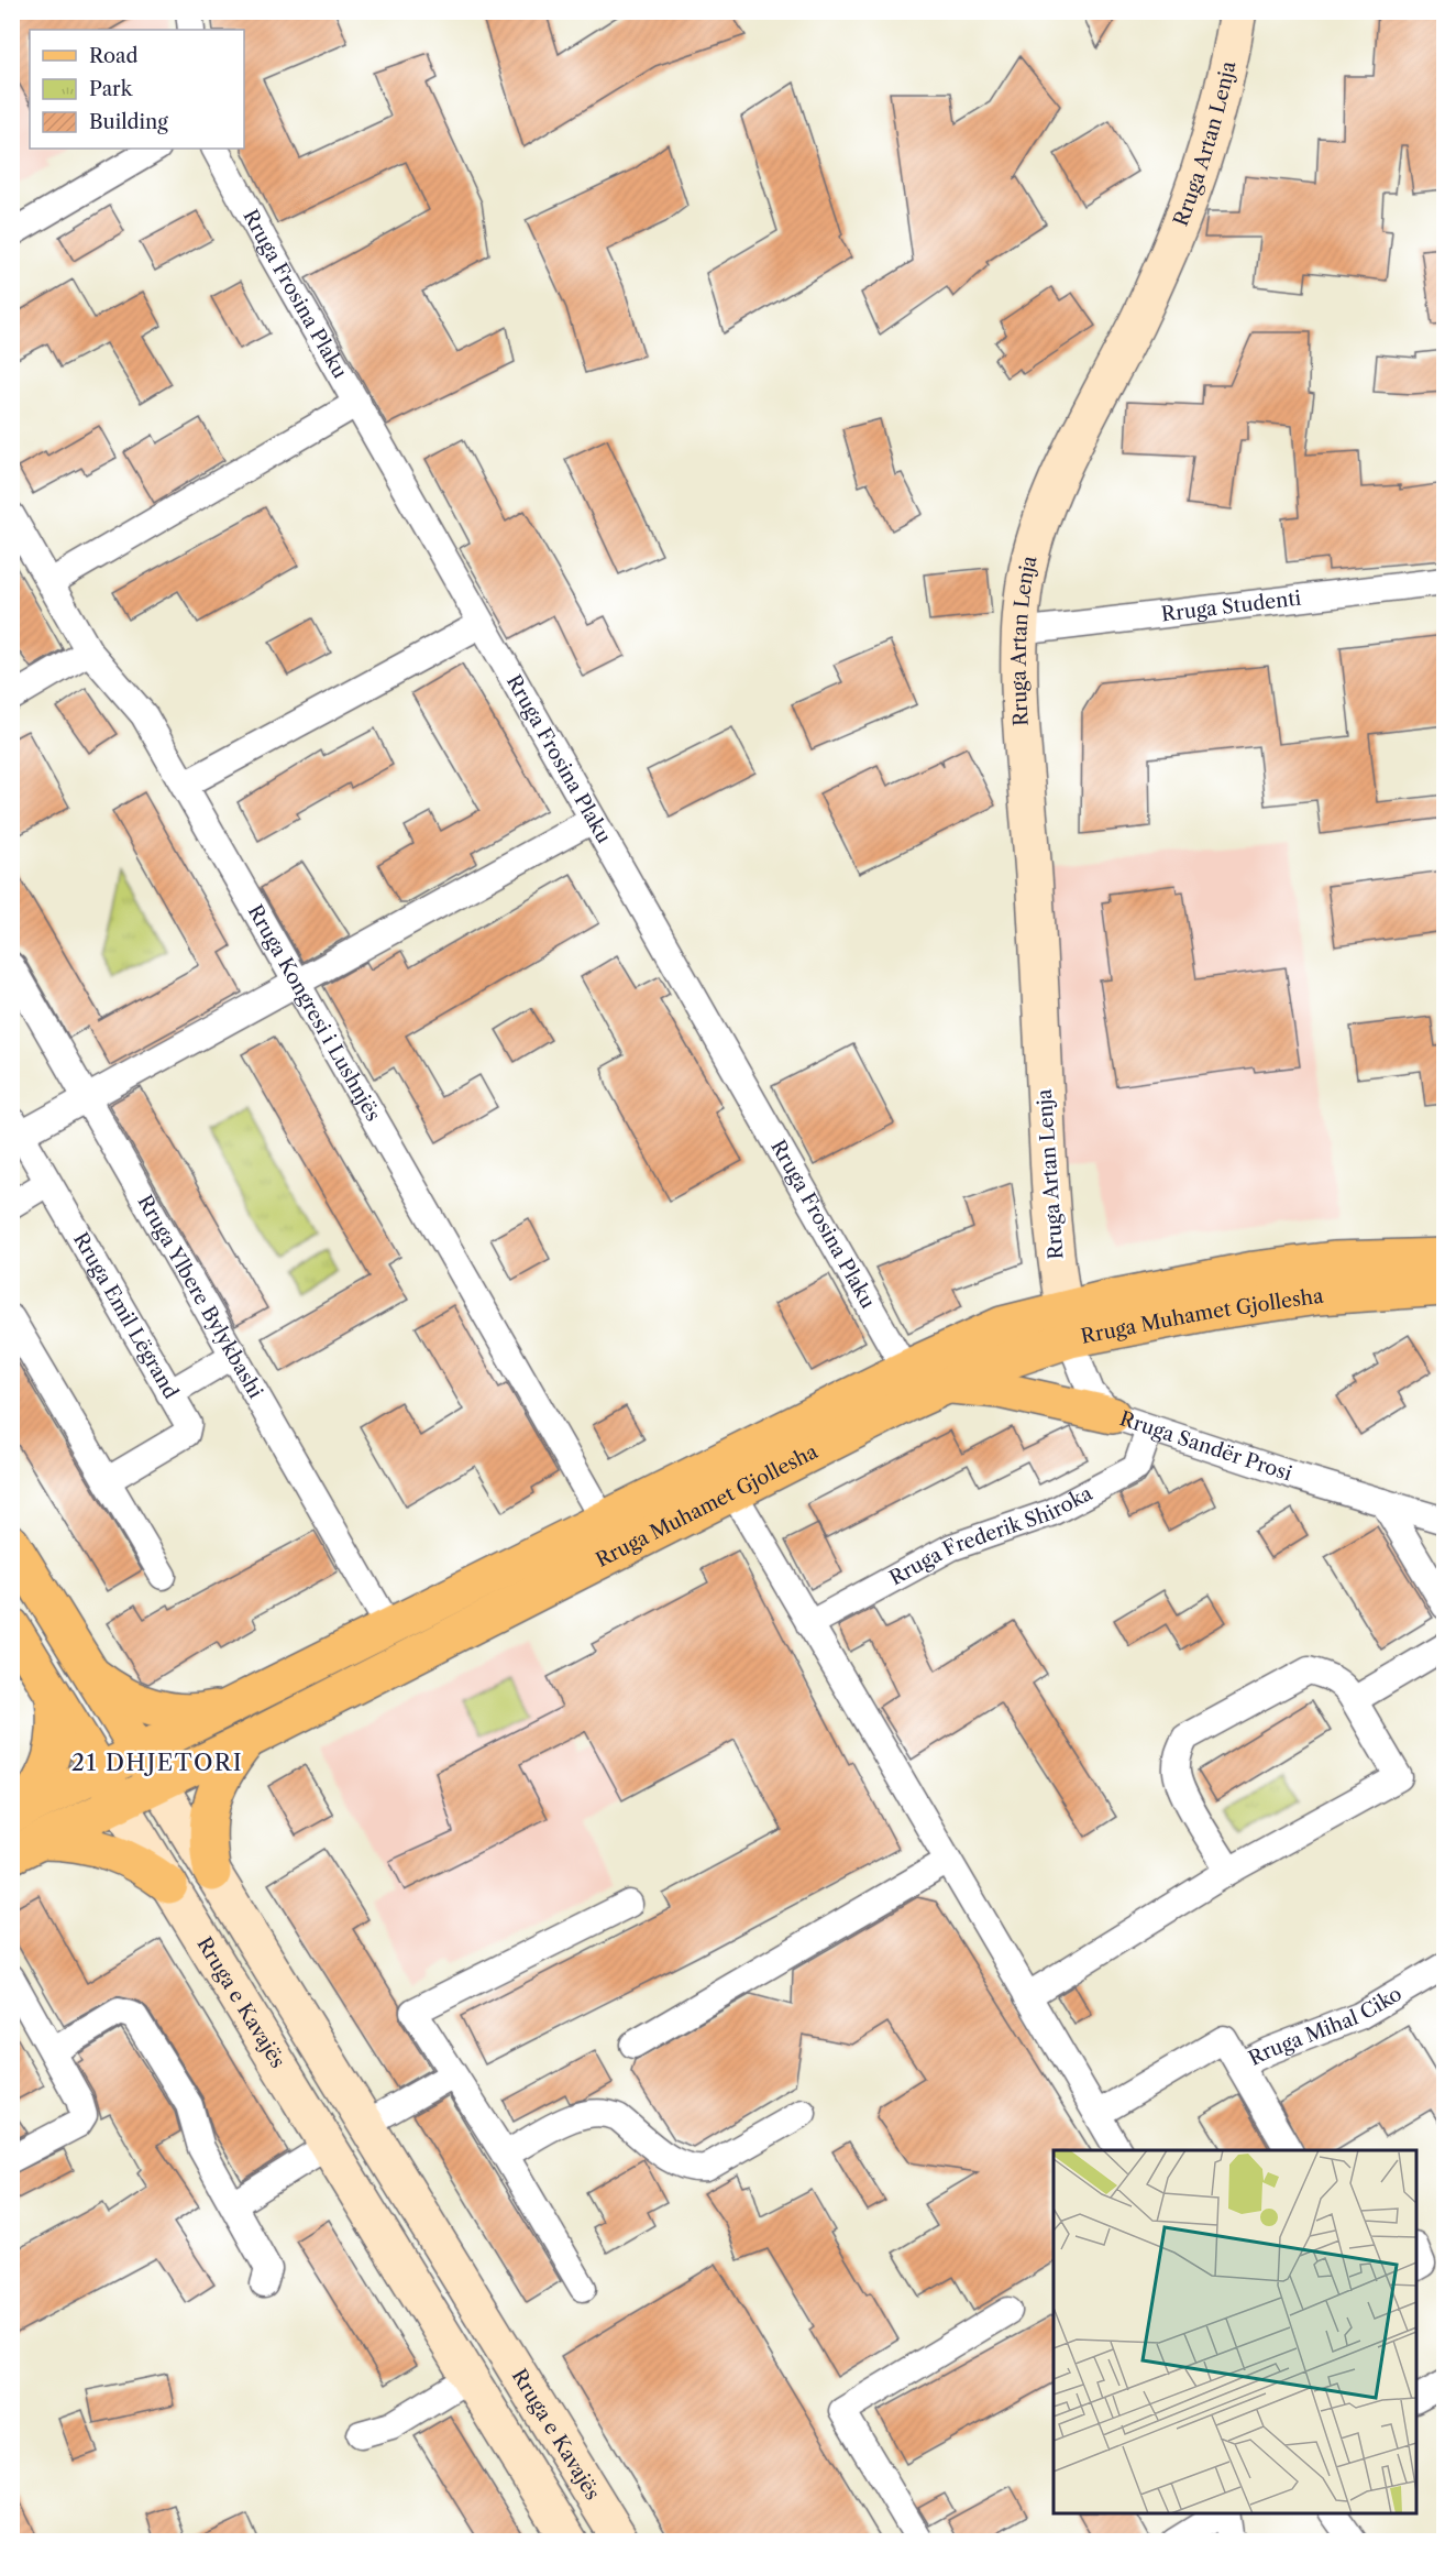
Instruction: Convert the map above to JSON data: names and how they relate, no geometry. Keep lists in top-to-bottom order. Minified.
{"streets":{"main road":["Rruga Artan Lenja","Rruga Muhamet Gjollesha","Rruga e Kavajës"],"street":["Rruga Frosina Plaku","Rruga Studenti","Rruga Kongresi i Lushnjës","Rruga Ylbere Bylykbashi","Rruga Emil Lëgrand","Rruga Sandër Prosi","Rruga Frederik Shiroka","Rruga Mihal Ciko"]},"crossings":[["Rruga Artan Lenja","Rruga Studenti"],["Rruga Artan Lenja","Rruga Muhamet Gjollesha"],["Rruga Artan Lenja","Rruga Sandër Prosi"],["Rruga Frosina Plaku","Rruga Muhamet Gjollesha"],["Rruga Kongresi i Lushnjës","Rruga Muhamet Gjollesha"],["Rruga Ylbere Bylykbashi","Rruga Muhamet Gjollesha"],["Rruga Muhamet Gjollesha","Rruga Sandër Prosi"],["Rruga Muhamet Gjollesha","Rruga e Kavajës"],["Rruga Sandër Prosi","Rruga Frederik Shiroka"]],"districts":["21 DHJETORI"],"legend":["Road","Park","Building"]}
